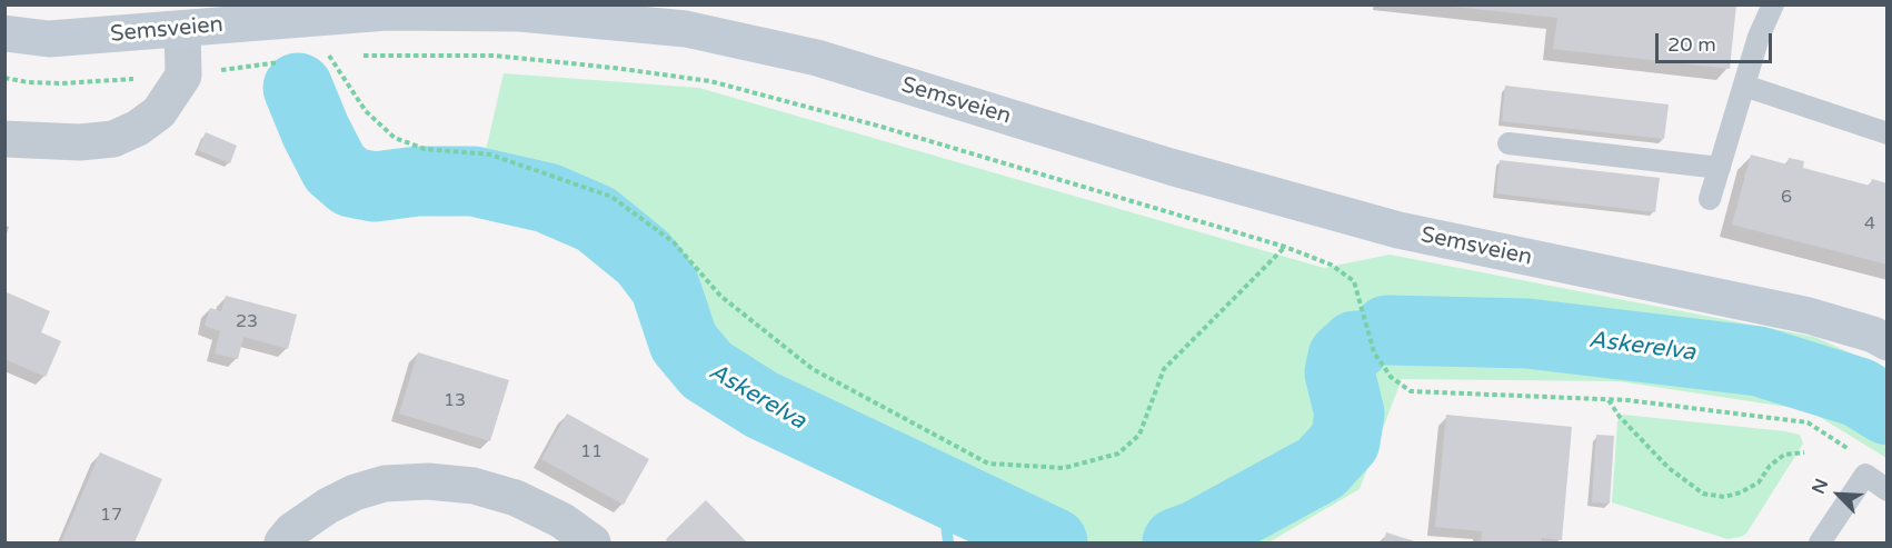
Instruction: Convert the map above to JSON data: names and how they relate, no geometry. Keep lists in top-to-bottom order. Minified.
{"streets":{"main road":["Semsveien"]},"water":["Askerelva"],"house_numbers":["6","4","23","13","11","17"],"scale_bar":"20 m","north":"top left"}
